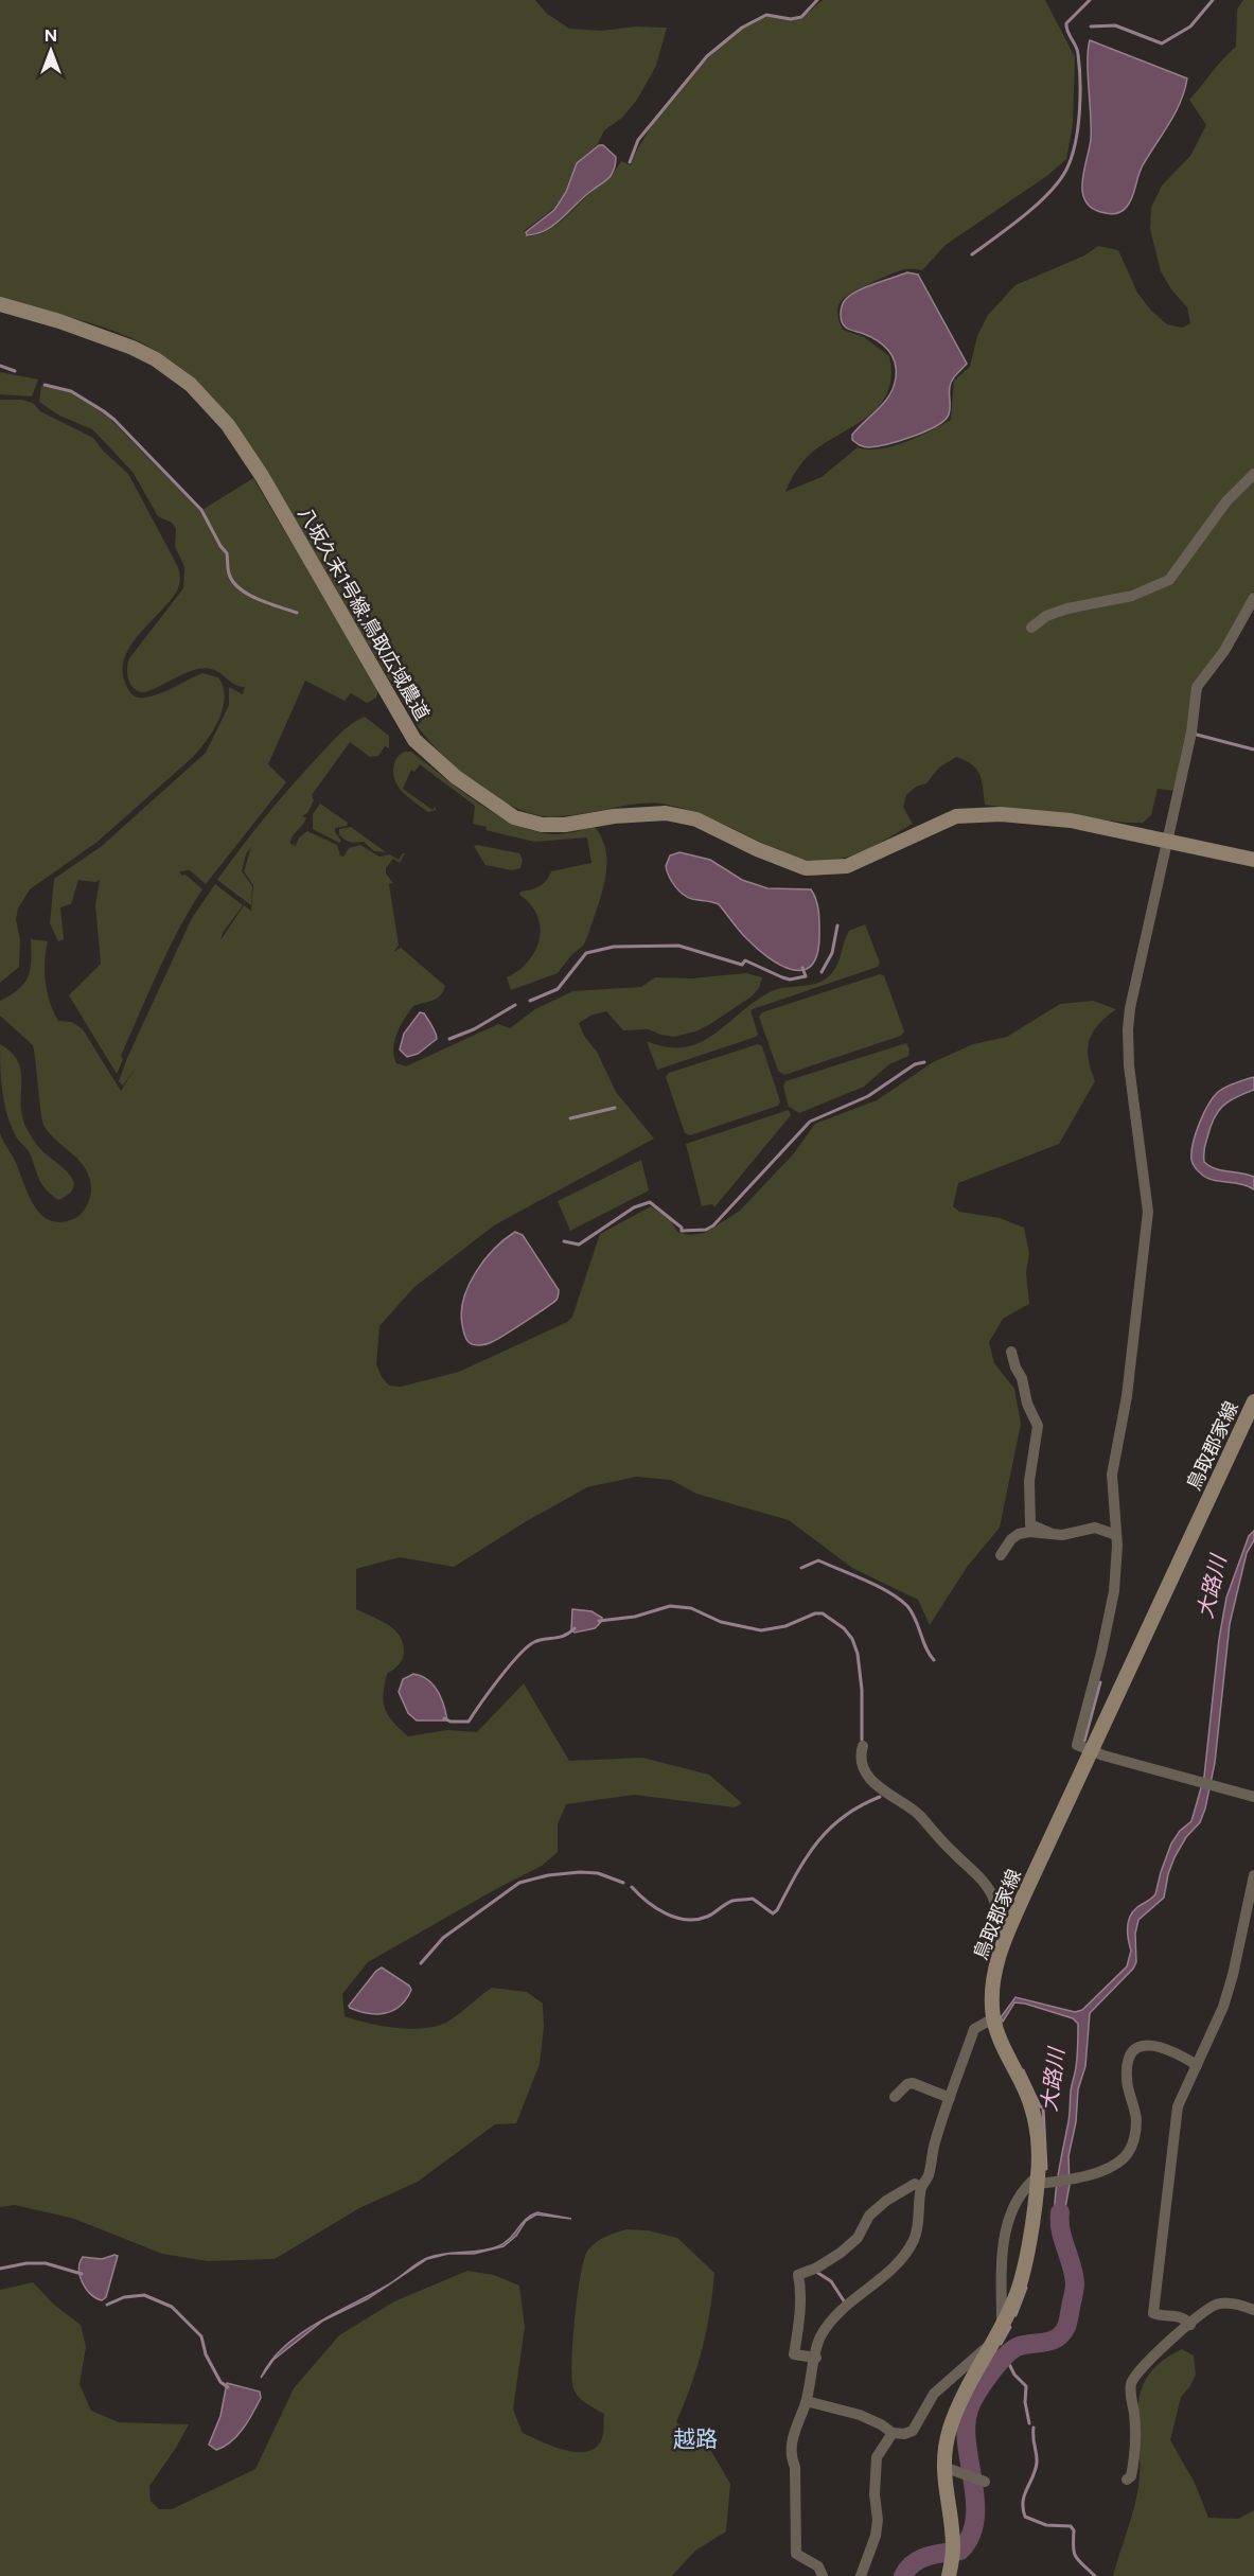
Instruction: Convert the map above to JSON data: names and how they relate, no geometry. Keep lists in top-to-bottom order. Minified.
{"streets":{"street":["八坂久末1号線;鳥取広域農道","鳥取郡家線"]},"districts":["越路"],"water":["大路川"],"north":"top"}
